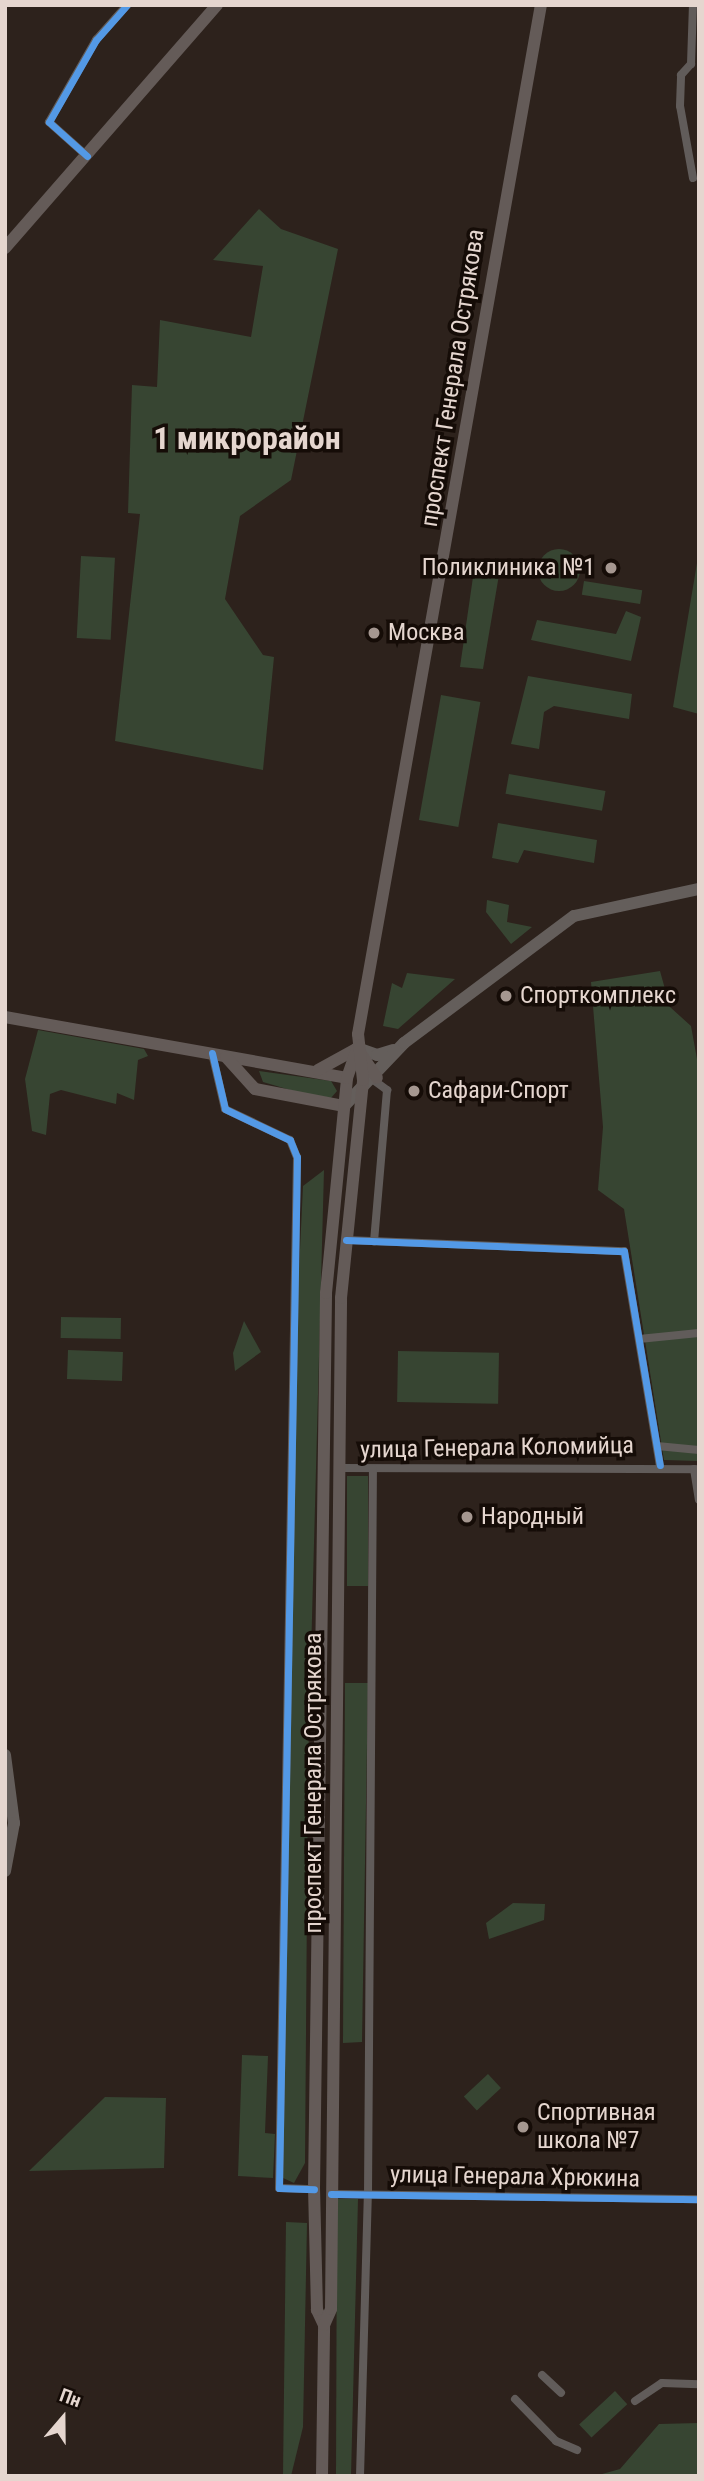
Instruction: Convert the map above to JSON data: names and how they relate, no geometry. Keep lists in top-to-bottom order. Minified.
{"streets":{"main road":["проспект Генерала Острякова"],"street":["улица Генерала Коломийца","улица Генерала Хрюкина"]},"crossings":[["проспект Генерала Острякова","улица Генерала Коломийца"],["проспект Генерала Острякова","улица Генерала Хрюкина"]],"districts":["1 микрорайон"],"places":["Поликлиника №1","Москва","Спорткомплекс","Сафари-Спорт","Народный","Спортивная школа №7"],"north":"top"}
